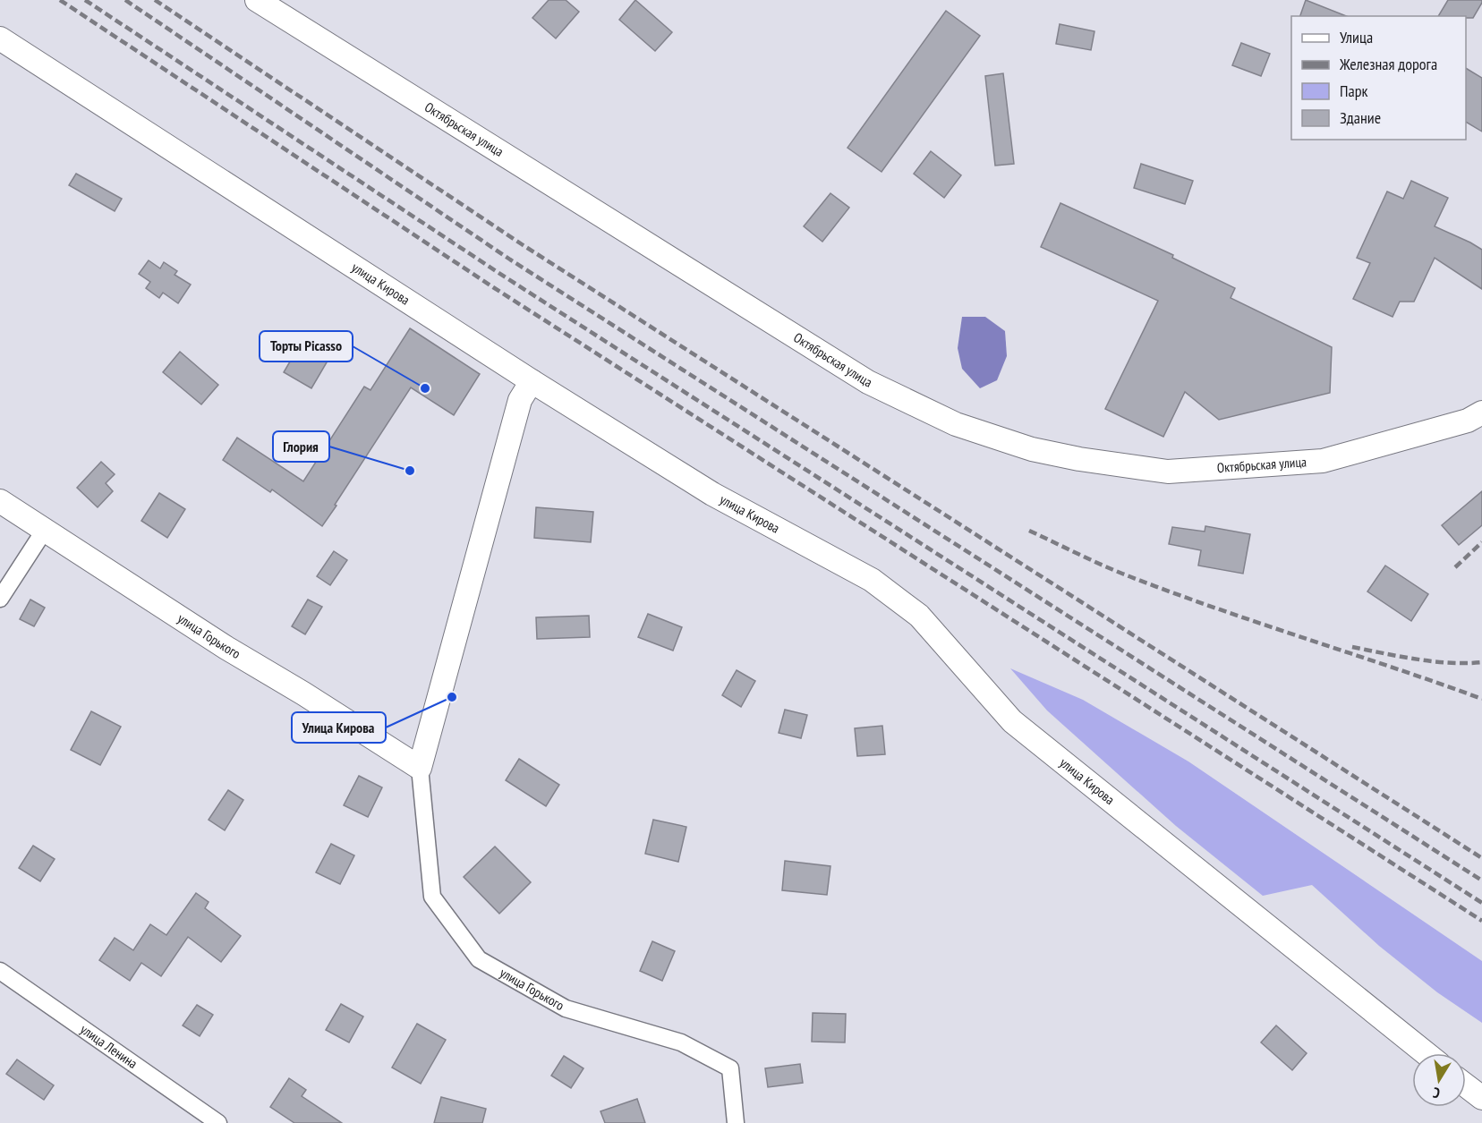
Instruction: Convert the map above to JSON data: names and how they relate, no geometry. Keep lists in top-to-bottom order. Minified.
{"streets":{"street":["Октябрьская улица","улица Кирова","улица Горького","улица Ленина"]},"crossings":[["улица Кирова","улица Горького"]],"places":["Торты Picasso","Глория","Улица Кирова"],"legend":["Улица","Железная дорога","Парк","Здание"],"north":"bottom"}
